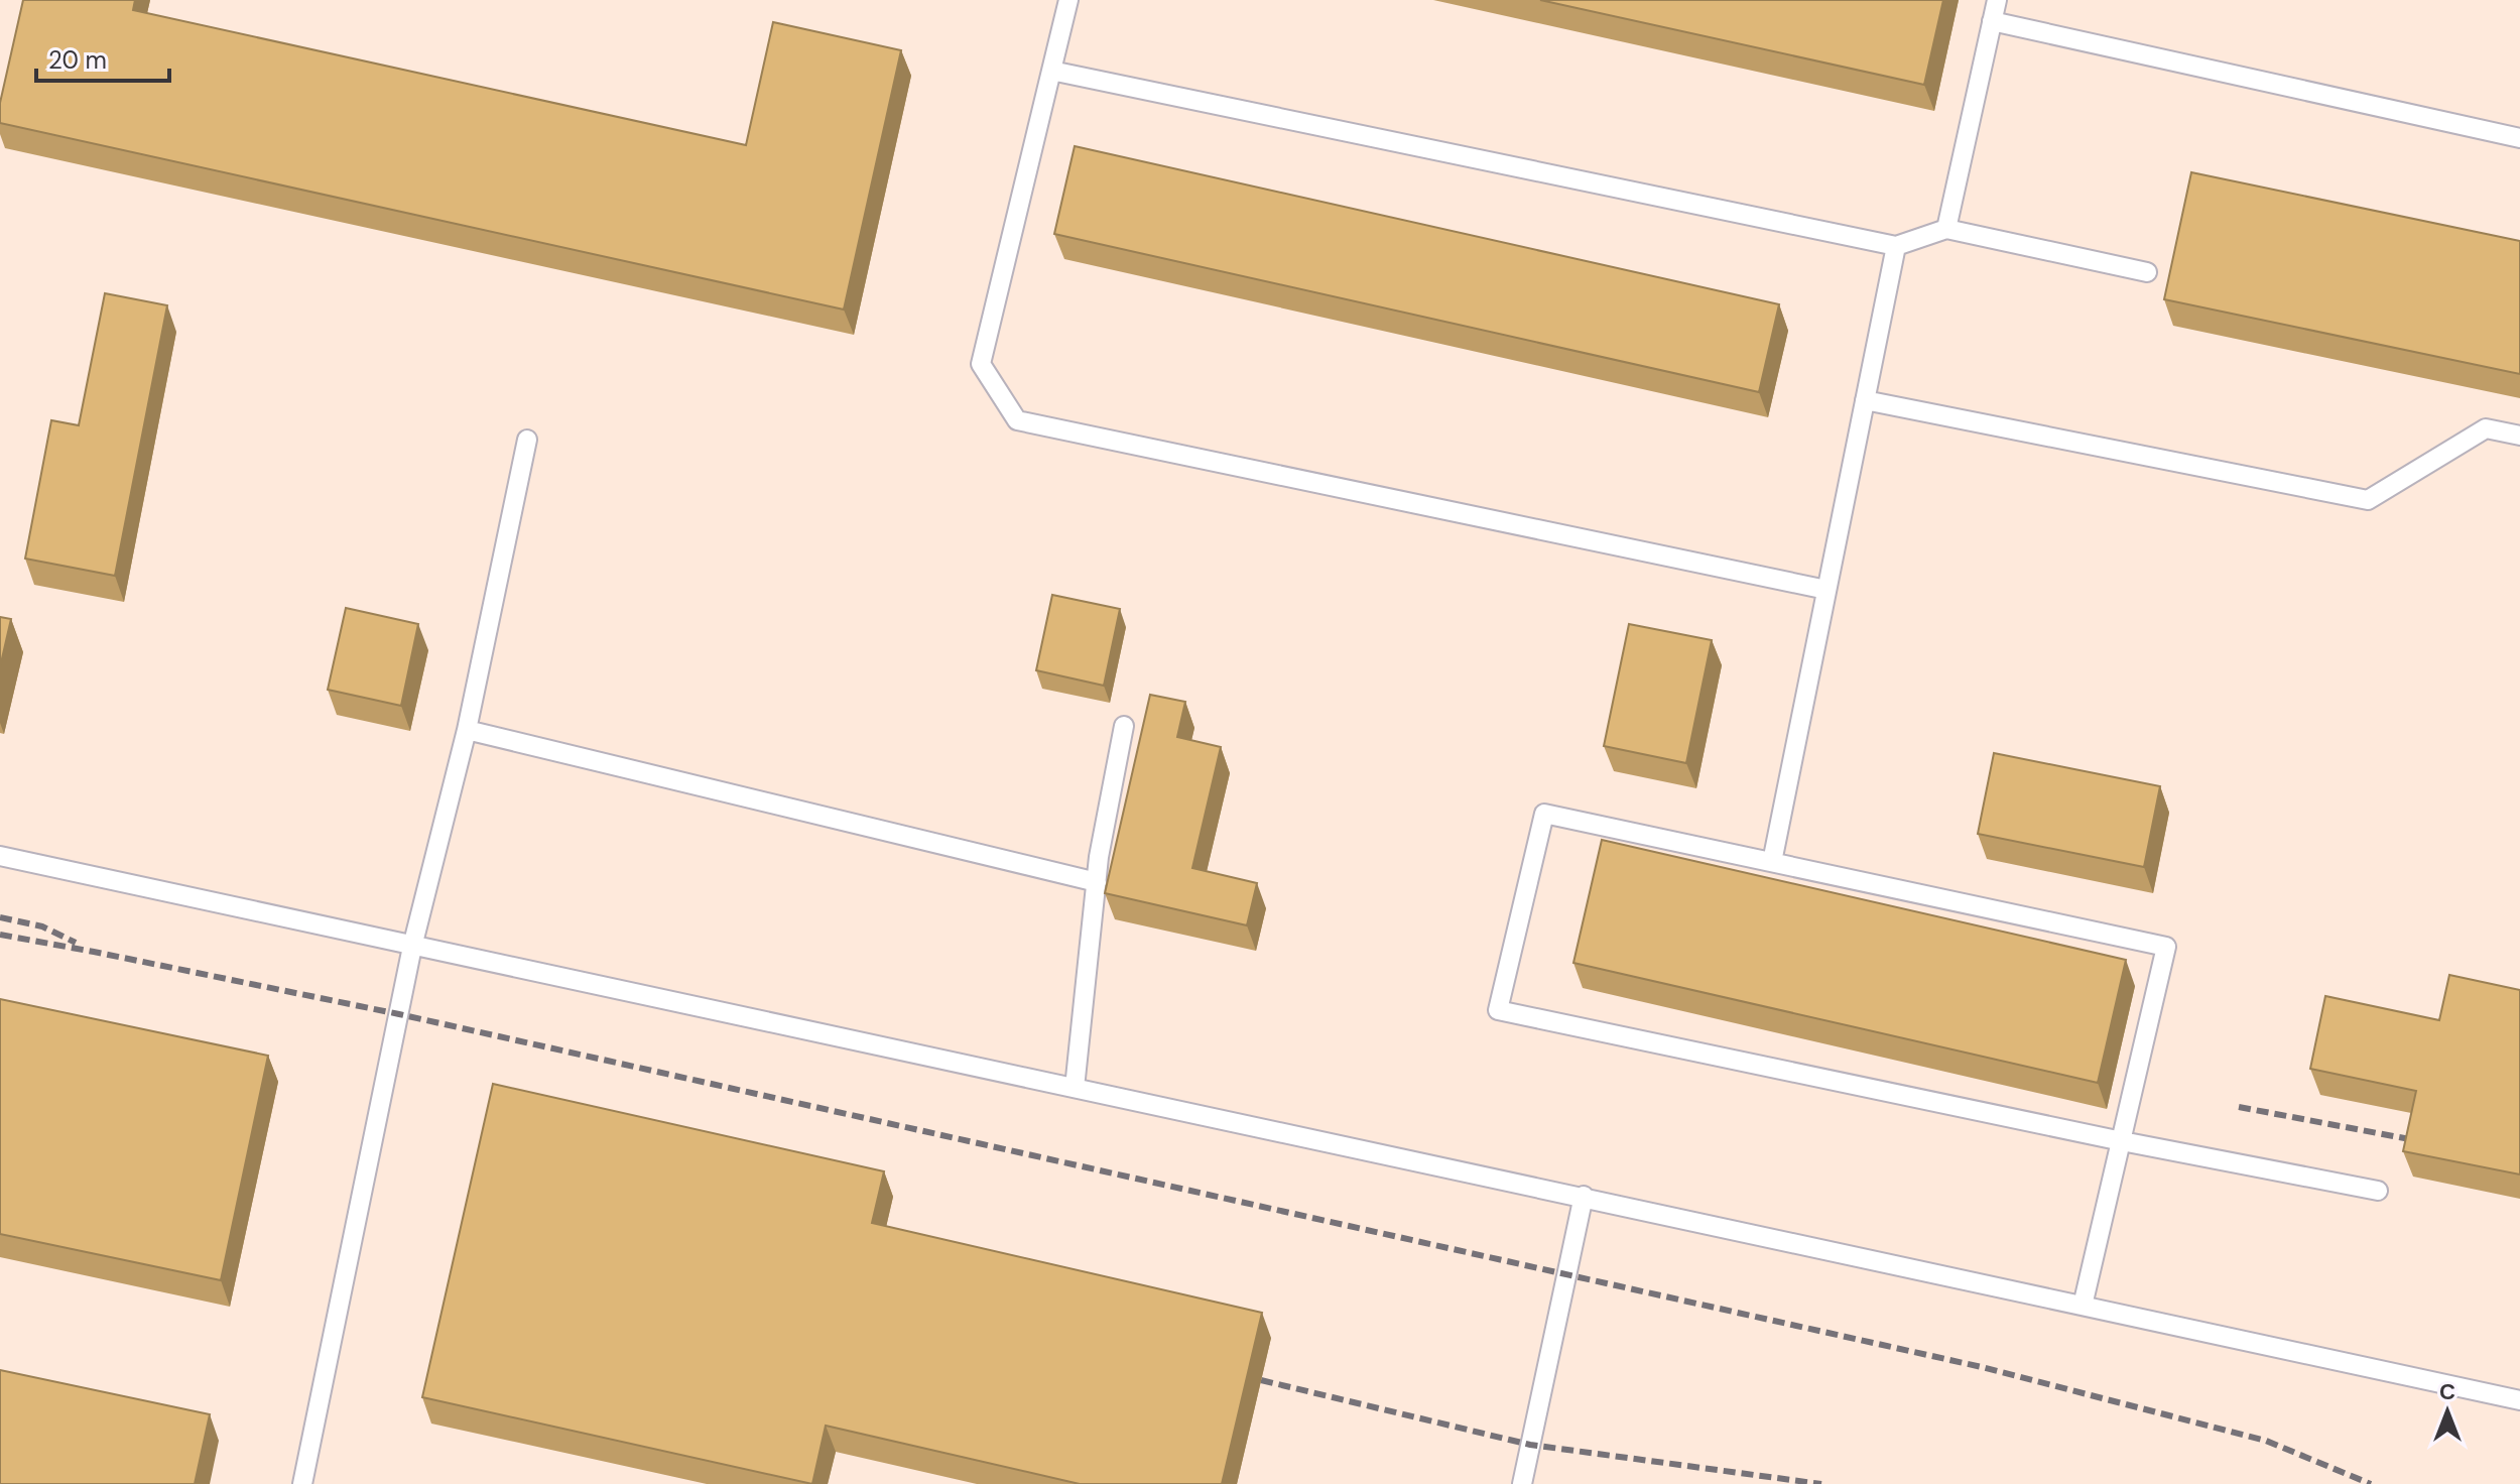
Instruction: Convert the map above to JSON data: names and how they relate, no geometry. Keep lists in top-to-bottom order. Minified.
{"scale_bar":"20 m","north":"top"}
